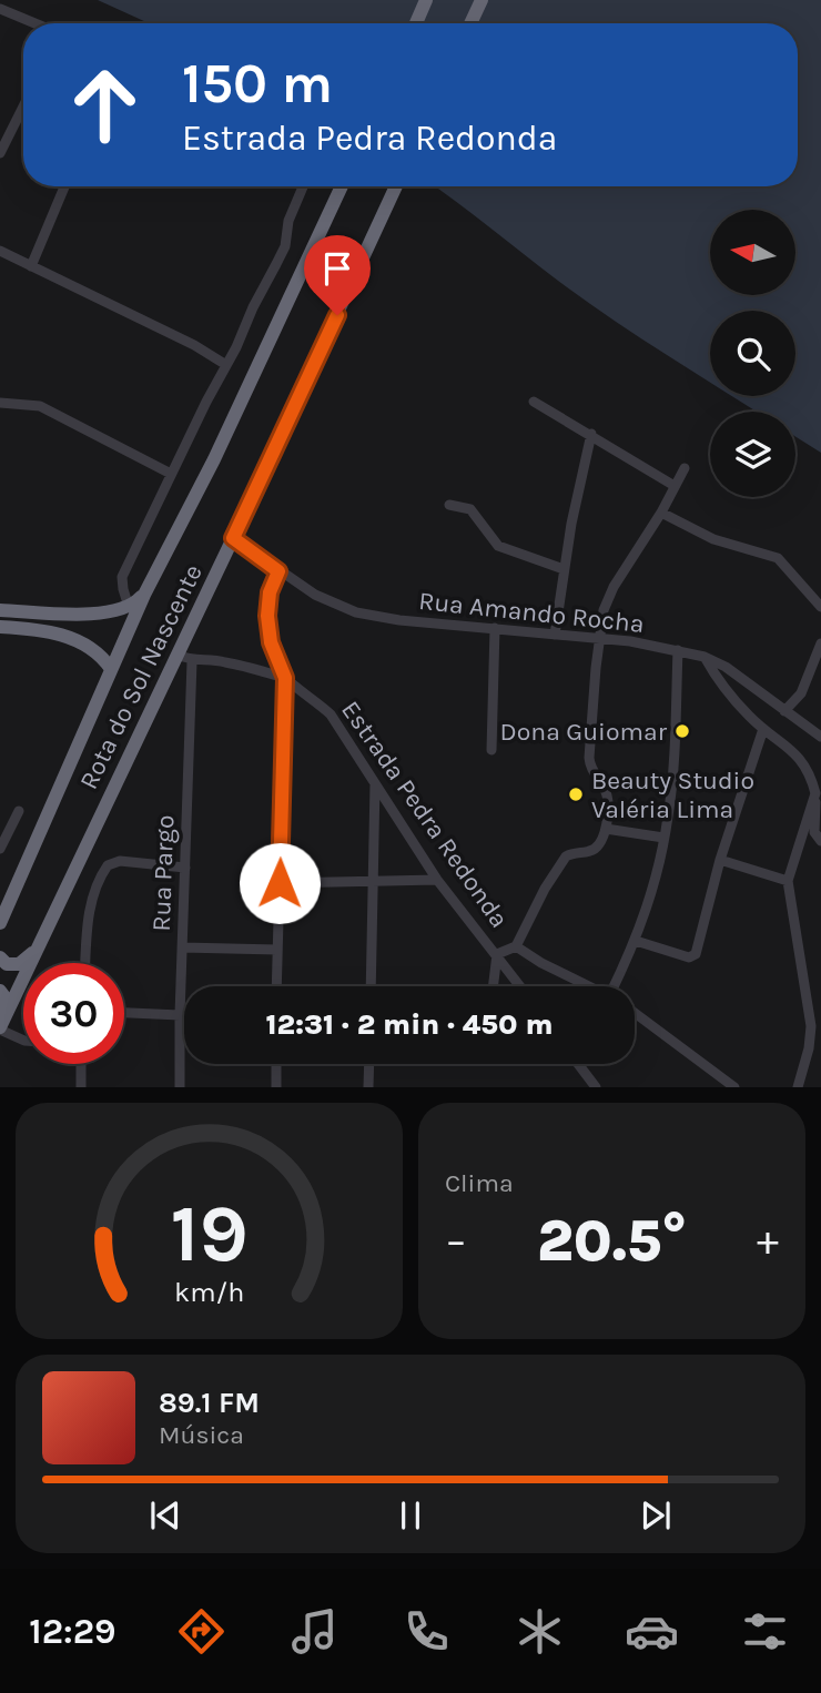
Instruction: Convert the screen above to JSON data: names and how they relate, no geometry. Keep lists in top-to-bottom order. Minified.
{"streets":{"highway":["Rota do Sol Nascente"],"street":["Rua Amando Rocha","Estrada Pedra Redonda","Rua Pargo"]},"crossings":[["Rua Amando Rocha","Rota do Sol Nascente"]],"places":["Dona Guiomar","Beauty Studio Valéria Lima"],"north":"left","page":{"turn":["150 m","Estrada Pedra Redonda"],"limit":"30","trip":"12:31 · 2 min · 450 m","tile":"Clima","heat":["−","20.5°","+"],"song":["89.1 FM","Música"],"tabs":"12:29","gauge":["19","km/h"]}}
